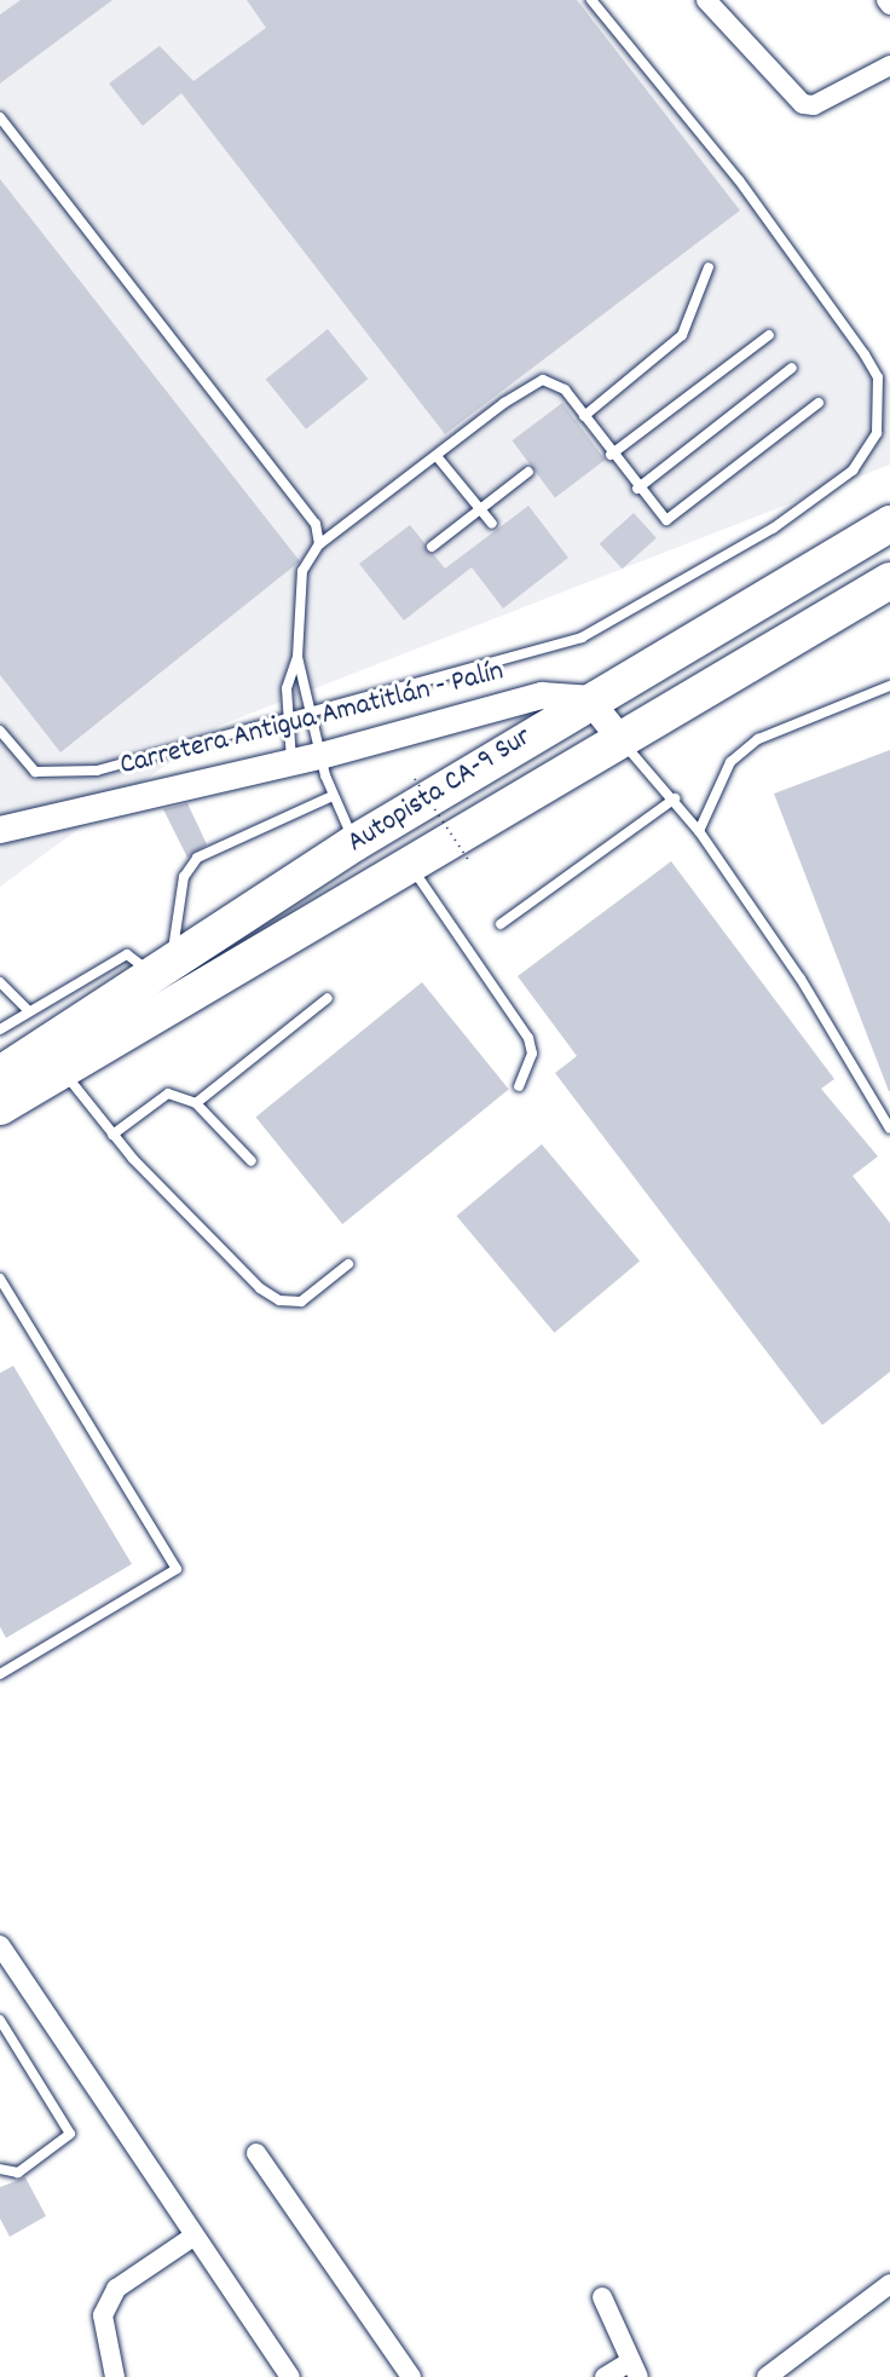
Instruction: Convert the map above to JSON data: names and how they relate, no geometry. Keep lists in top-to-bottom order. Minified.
{"streets":{"highway":["Autopista CA-9 Sur"],"main road":["Carretera Antigua Amatitlán - Palín"]},"crossings":[["Carretera Antigua Amatitlán - Palín","Autopista CA-9 Sur"]]}
